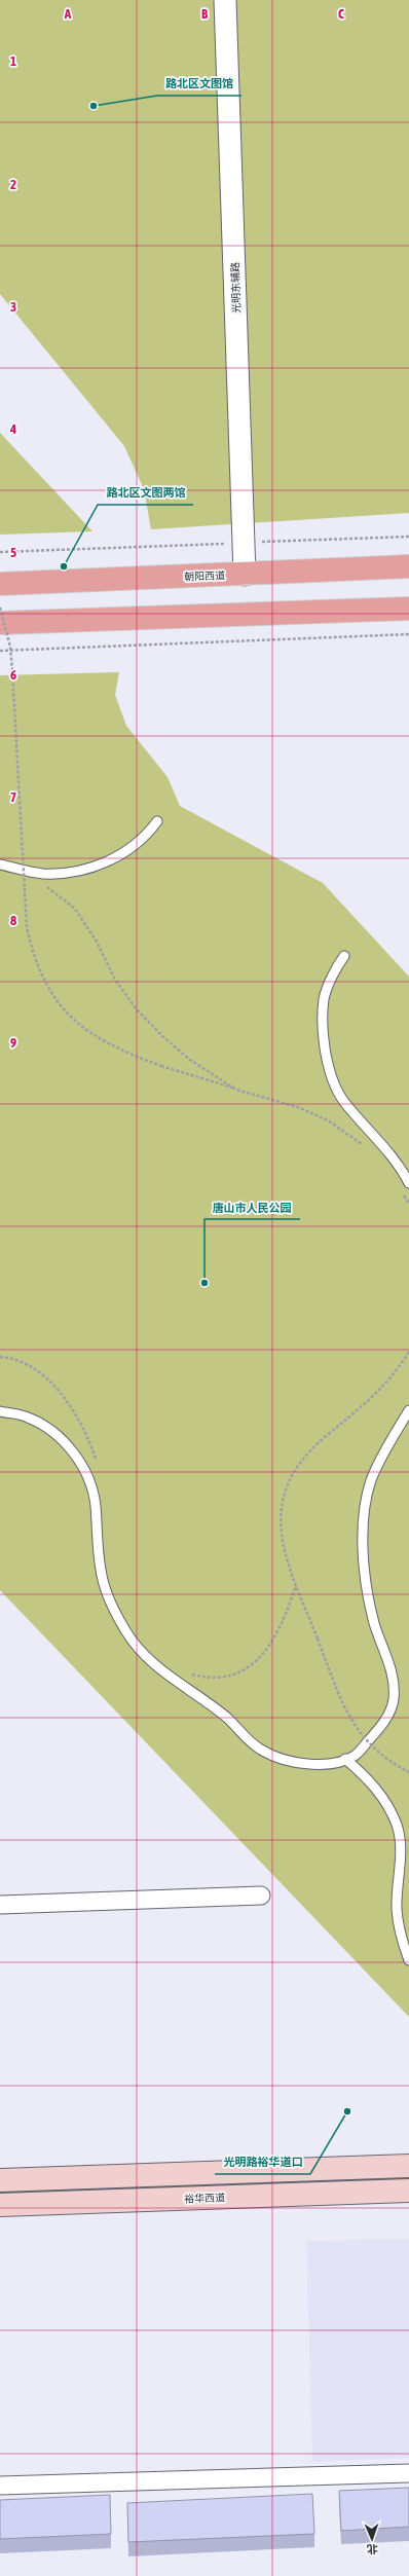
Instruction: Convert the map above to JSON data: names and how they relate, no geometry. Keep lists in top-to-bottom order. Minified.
{"streets":{"main road":["朝阳西道","裕华西道"],"street":["光明东辅路"]},"crossings":[["光明东辅路","朝阳西道"]],"places":["路北区文图馆","路北区文图两馆","唐山市人民公园","光明路裕华道口"],"north":"bottom","grid":{"columns":["A","B","C"],"rows":["1","2","3","4","5","6","7","8","9"]}}
